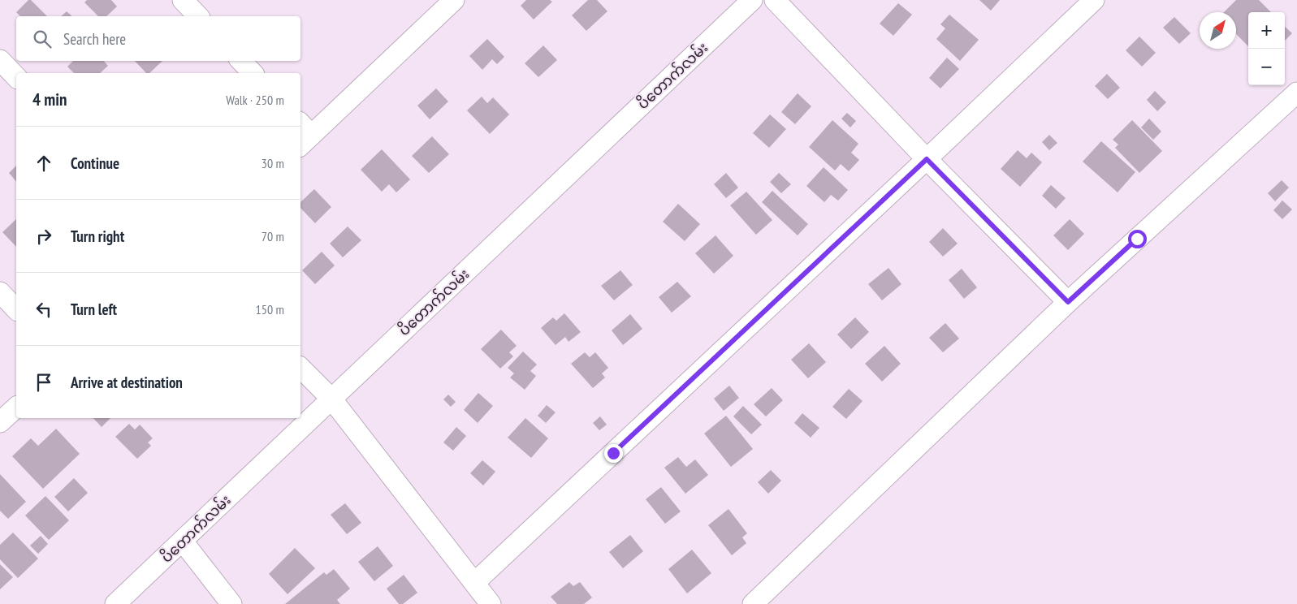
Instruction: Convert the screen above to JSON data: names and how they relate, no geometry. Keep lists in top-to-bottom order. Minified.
{"streets":{"street":["ပိတောက်လမ်း"]},"north":"top right","page":{"map_buttons":["+","−"],"search":"Search here","heading":["4 min","Walk · 250 m"],"list":[["Continue","30 m"],["Turn right","70 m"],["Turn left","150 m"],"Arrive at destination"]}}
